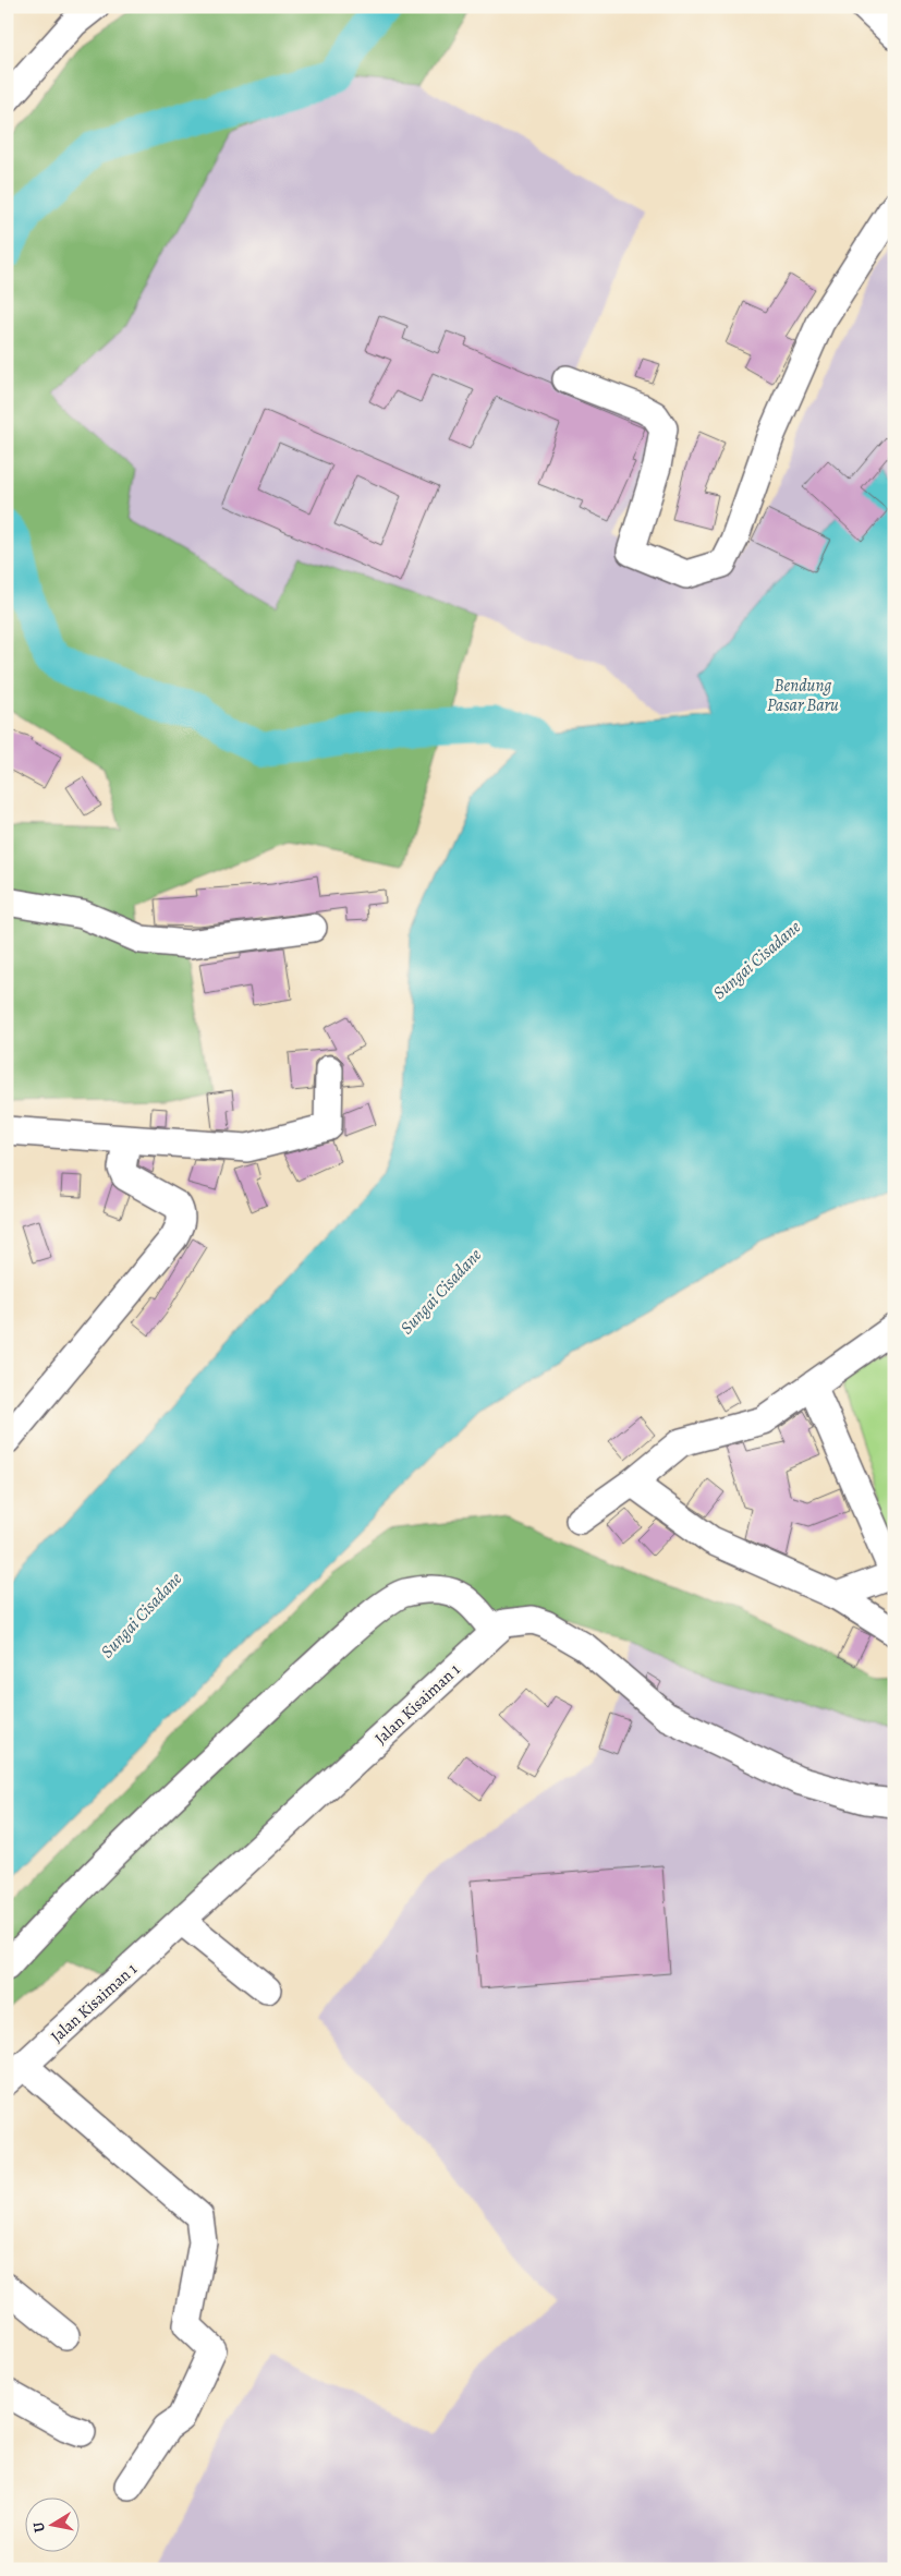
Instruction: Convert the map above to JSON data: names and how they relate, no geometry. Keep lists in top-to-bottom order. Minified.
{"streets":{"street":["Jalan Kisaiman 1"]},"water":["Bendung Pasar Baru","Sungai Cisadane"],"north":"left"}
